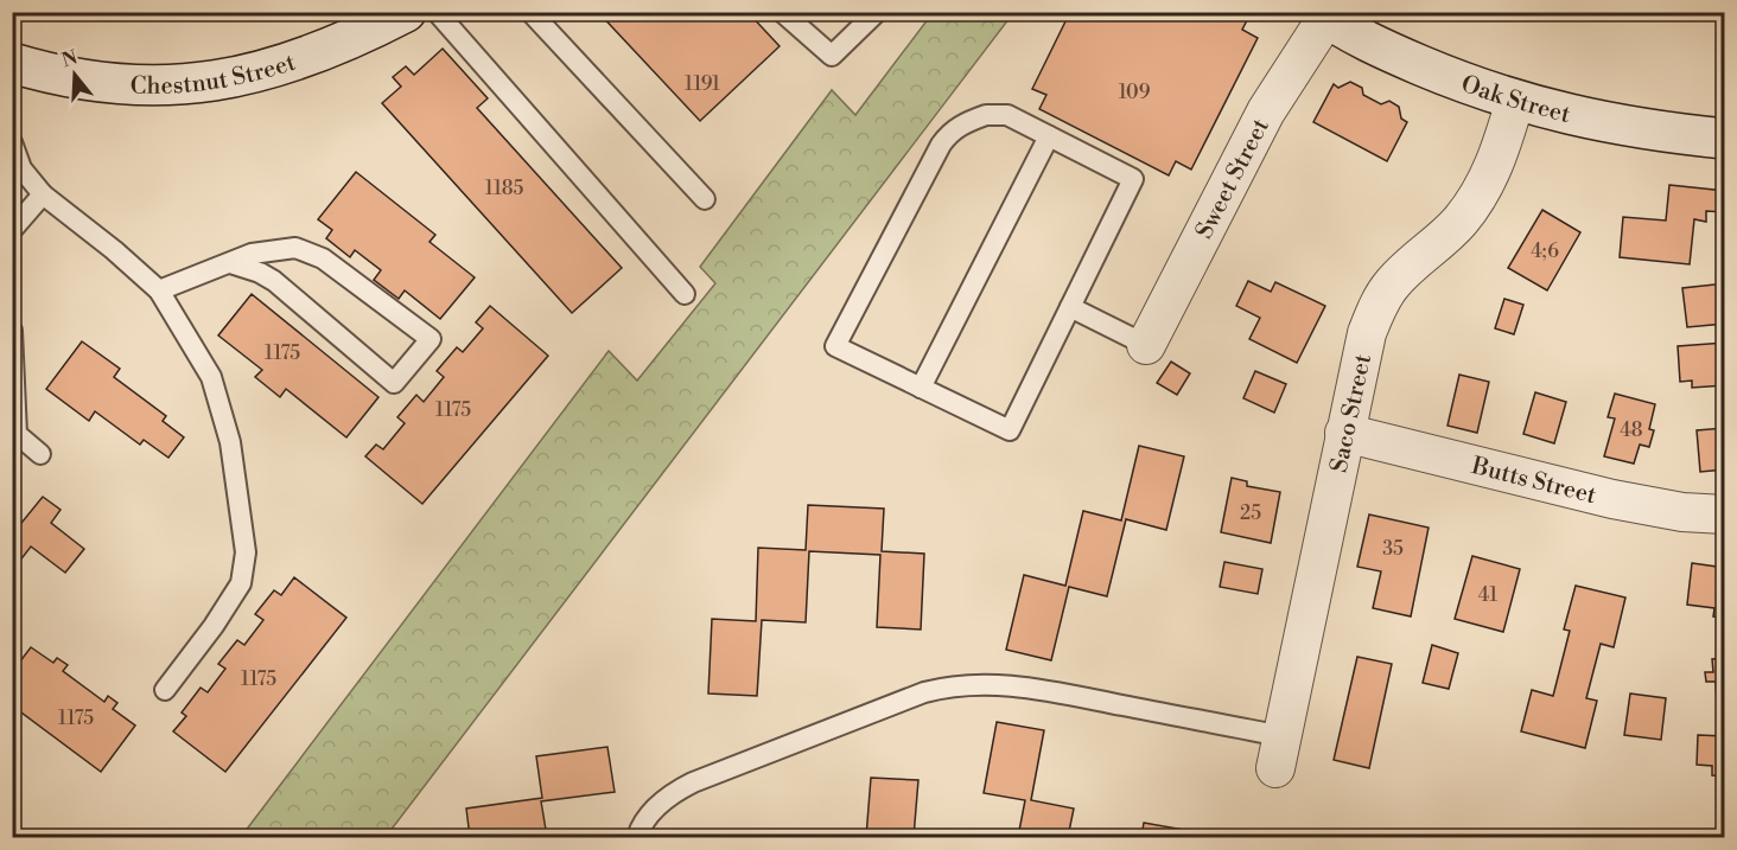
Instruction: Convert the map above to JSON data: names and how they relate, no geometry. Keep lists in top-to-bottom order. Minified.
{"streets":{"street":["Chestnut Street","Oak Street","Sweet Street","Saco Street","Butts Street"]},"crossings":[["Oak Street","Sweet Street"],["Oak Street","Saco Street"],["Saco Street","Butts Street"]],"house_numbers":["1191","109","1185","4;6","1175","1175","48","25","35","41","1175","1175"],"north":"top"}
